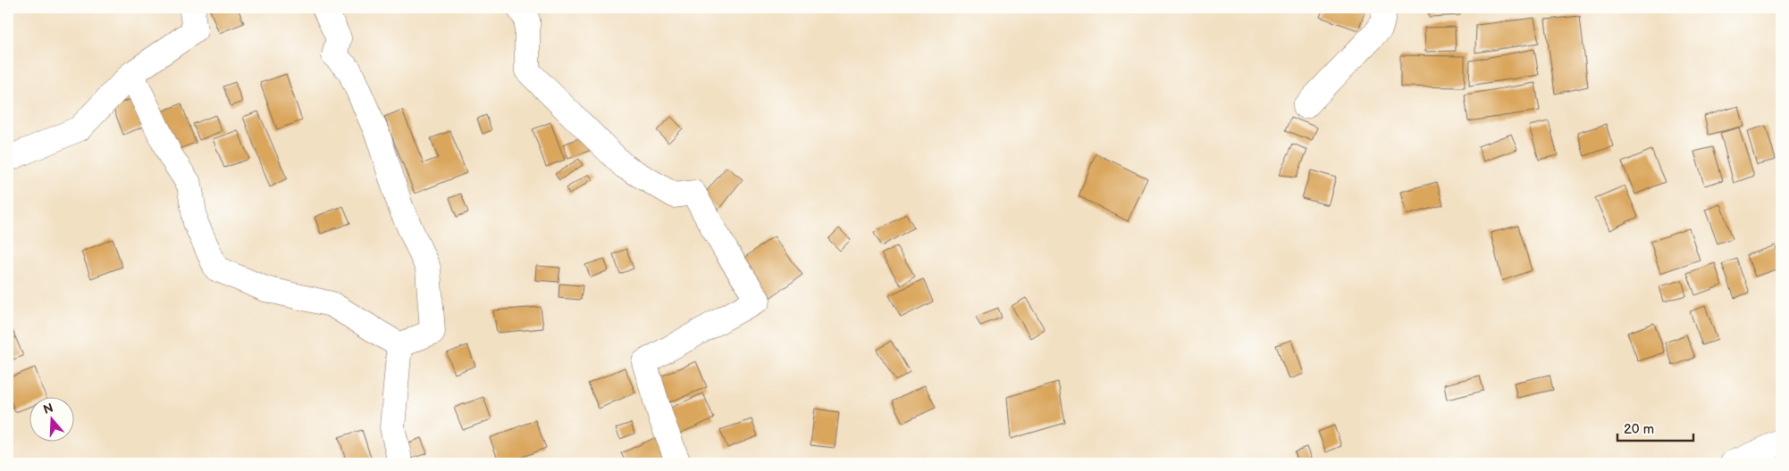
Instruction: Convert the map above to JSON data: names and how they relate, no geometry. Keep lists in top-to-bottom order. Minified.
{"scale_bar":"20 m","north":"top"}
